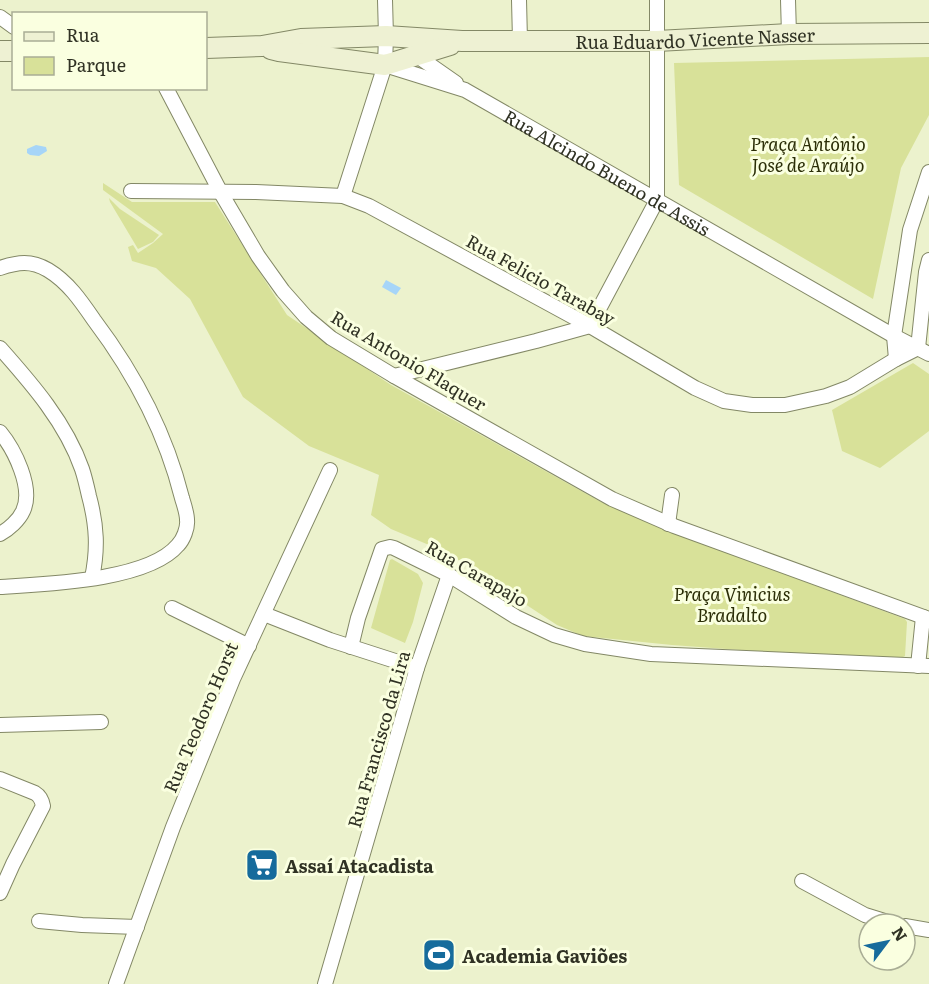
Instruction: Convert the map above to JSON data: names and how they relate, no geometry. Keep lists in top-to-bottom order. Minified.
{"streets":{"street":["Rua Eduardo Vicente Nasser","Rua Alcindo Bueno de Assis","Rua Felicio Tarabay","Rua Antonio Flaquer","Rua Carapajo","Rua Teodoro Horst","Rua Francisco da Lira"]},"crossings":[["Rua Eduardo Vicente Nasser","Rua Alcindo Bueno de Assis"],["Rua Alcindo Bueno de Assis","Rua Felicio Tarabay"],["Rua Felicio Tarabay","Rua Antonio Flaquer"],["Rua Carapajo","Rua Francisco da Lira"]],"parks":["Praça Antônio José de Araújo","Praça Vinicius Bradalto"],"places":{"supermarket":["Assaí Atacadista"],"sports":["Academia Gaviões"]},"legend":["Rua","Parque"],"north":"top right"}
